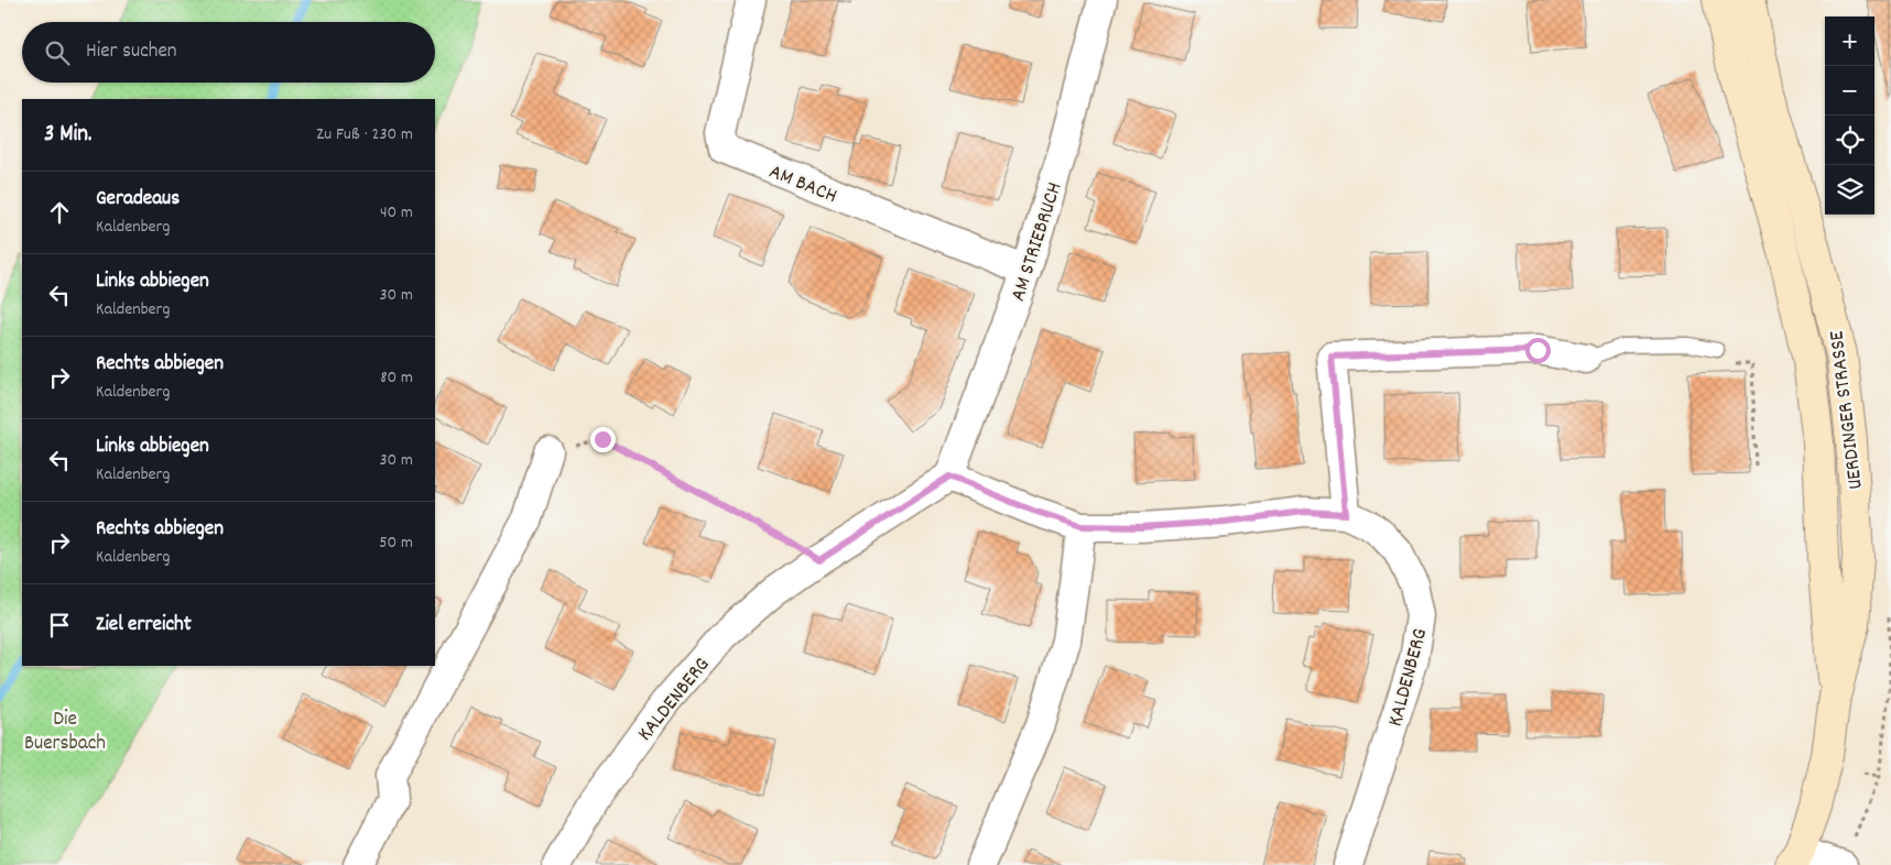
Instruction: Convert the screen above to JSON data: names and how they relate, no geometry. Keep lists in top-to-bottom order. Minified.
{"streets":{"street":["AM BACH","AM STRIEBRUCH","UERDINGER STRASSE","KALDENBERG"]},"crossings":[["AM BACH","AM STRIEBRUCH"],["AM STRIEBRUCH","KALDENBERG"]],"parks":["Die Buersbach"],"page":{"map_buttons":["+","−"],"search":"Hier suchen","heading":["3 Min.","Zu Fuß · 230 m"],"list":[["Geradeaus","Kaldenberg","40 m"],["Links abbiegen","Kaldenberg","30 m"],["Rechts abbiegen","Kaldenberg","80 m"],["Links abbiegen","Kaldenberg","30 m"],["Rechts abbiegen","Kaldenberg","50 m"],"Ziel erreicht"]}}
